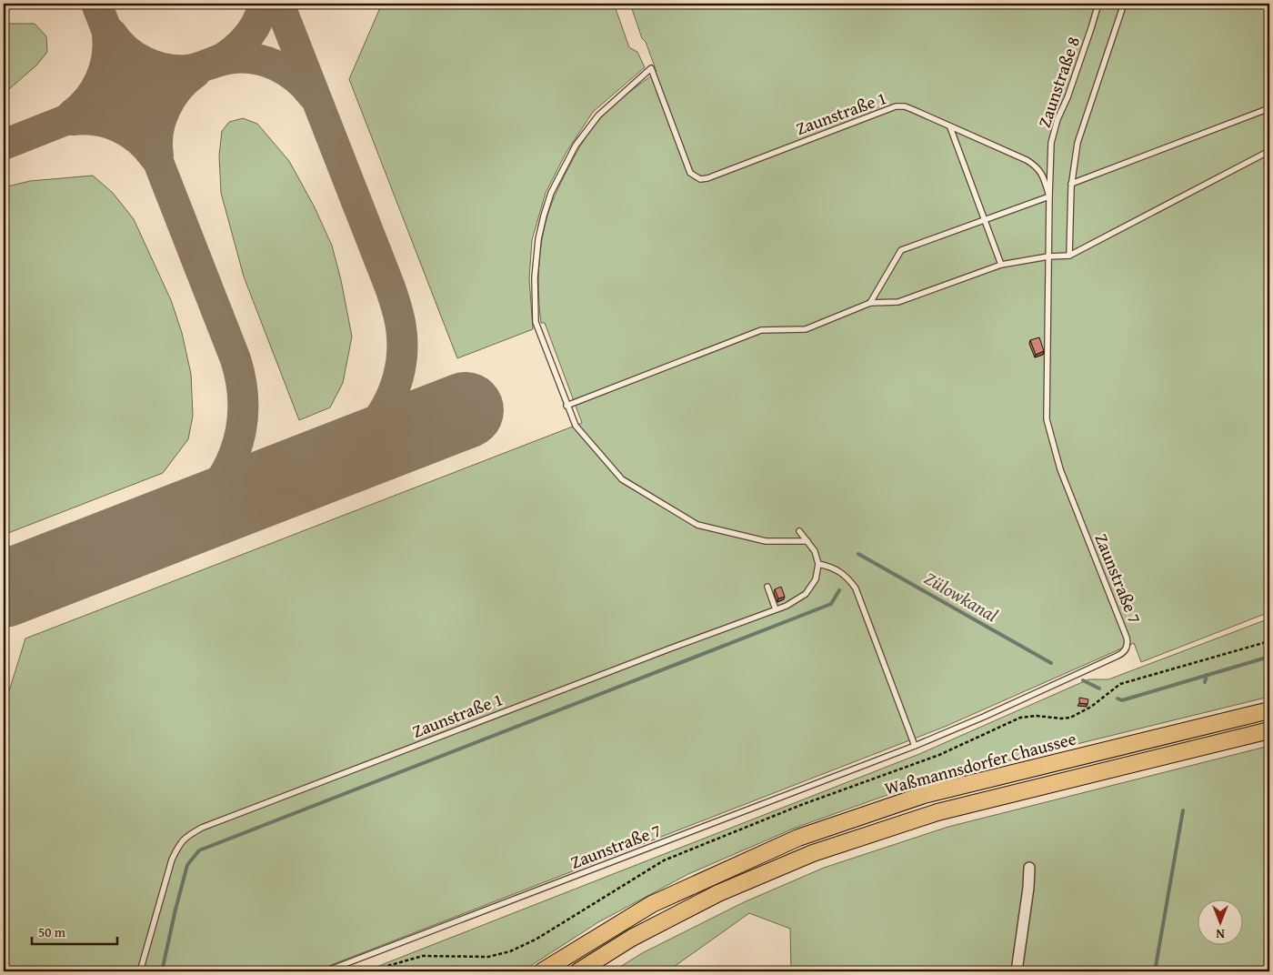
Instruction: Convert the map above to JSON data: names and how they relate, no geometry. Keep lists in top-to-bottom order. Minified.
{"streets":{"main road":["Waßmannsdorfer Chaussee"],"lane":["Zaunstraße 8","Zaunstraße 1","Zaunstraße 7"]},"crossings":[["Zaunstraße 8","Zaunstraße 1"],["Zaunstraße 1","Zaunstraße 7"]],"water":["Zülowkanal"],"scale_bar":"50 m","north":"bottom"}
